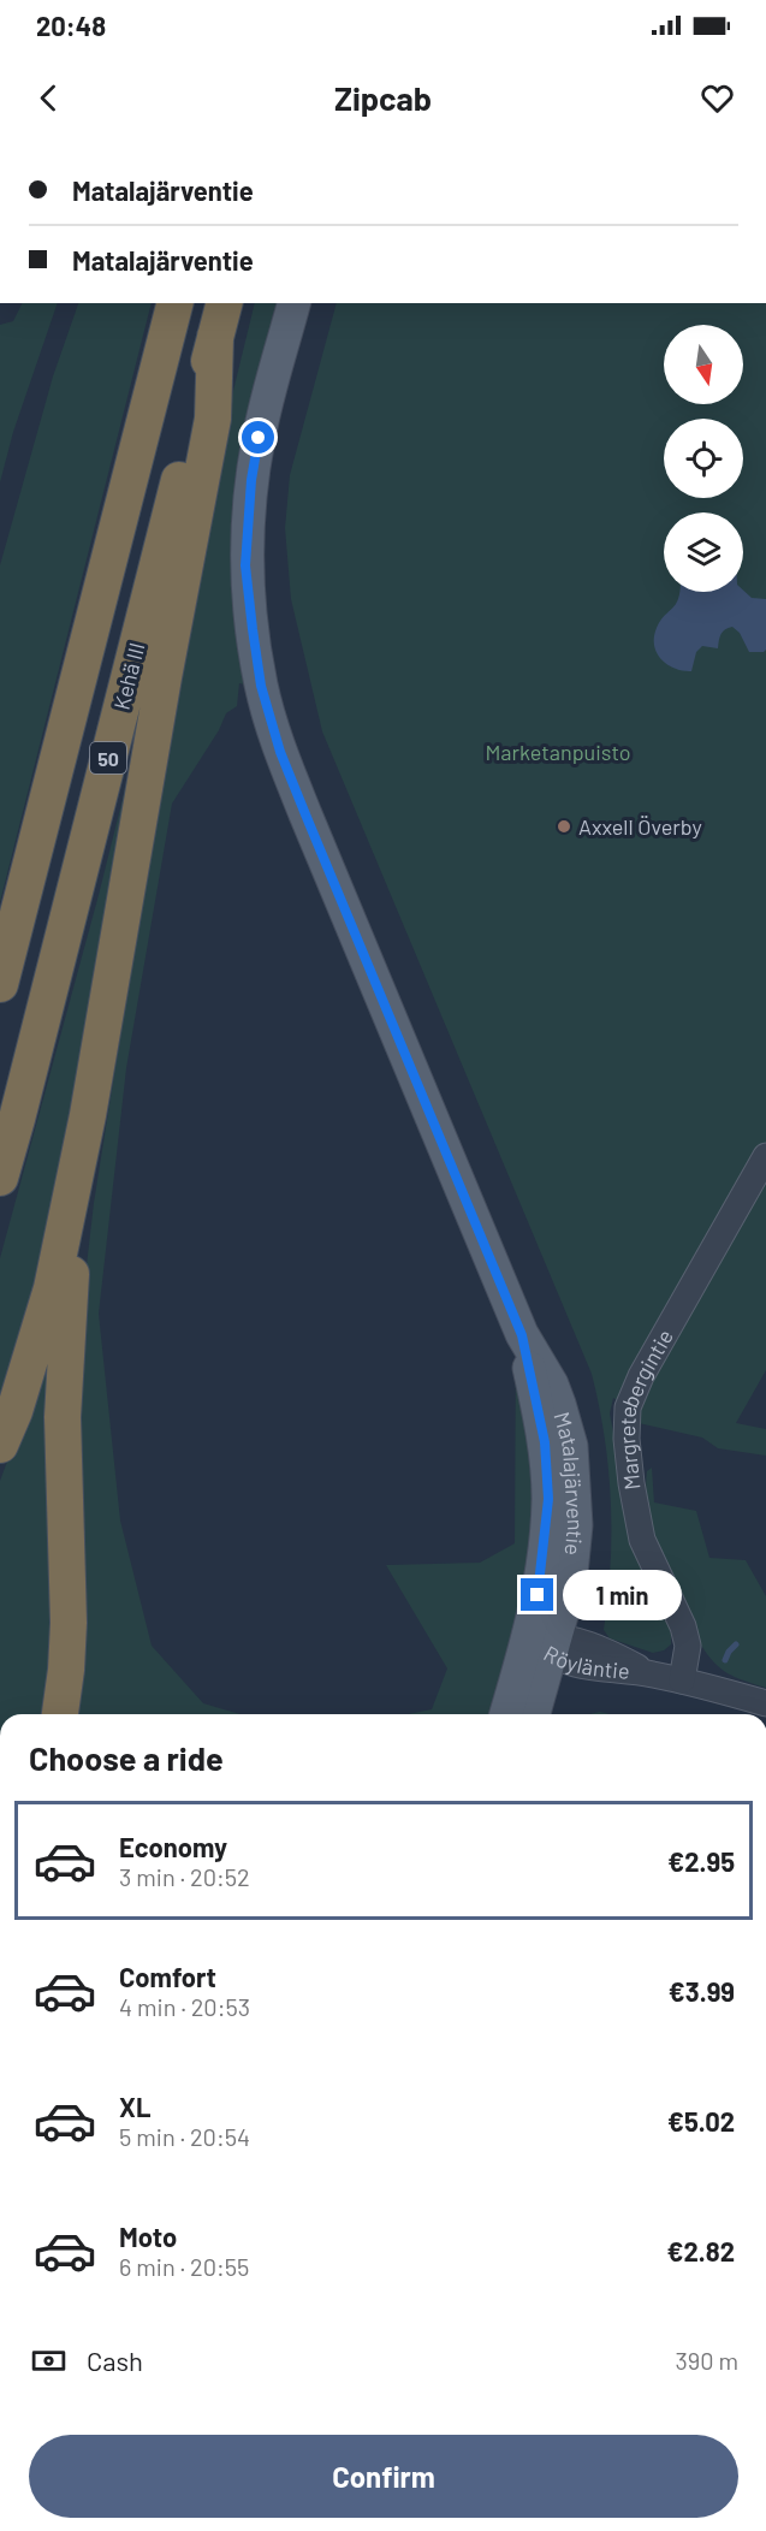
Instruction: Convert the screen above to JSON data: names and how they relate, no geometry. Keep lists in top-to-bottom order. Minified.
{"streets":{"highway":["Kehä III","50"],"main road":["Matalajärventie"],"street":["Margretebergintie","Röyläntie"]},"crossings":[["Margretebergintie","Röyläntie"],["Matalajärventie","Röyläntie"]],"parks":["Marketanpuisto"],"places":["Axxell Överby"],"north":"bottom","page":{"status":"20:48","header":"Zipcab","banner":["Matalajärventie","Matalajärventie"],"bubble":"1 min","heading":"Choose a ride","list":[{"name":"Economy","note":"3 min · 20:52","value":"€2.95"},{"name":"Comfort","note":"4 min · 20:53","value":"€3.99"},{"name":"XL","note":"5 min · 20:54","value":"€5.02"},{"name":"Moto","note":"6 min · 20:55","value":"€2.82"}],"pay":["Cash","390 m"],"buttons":"Confirm"}}
